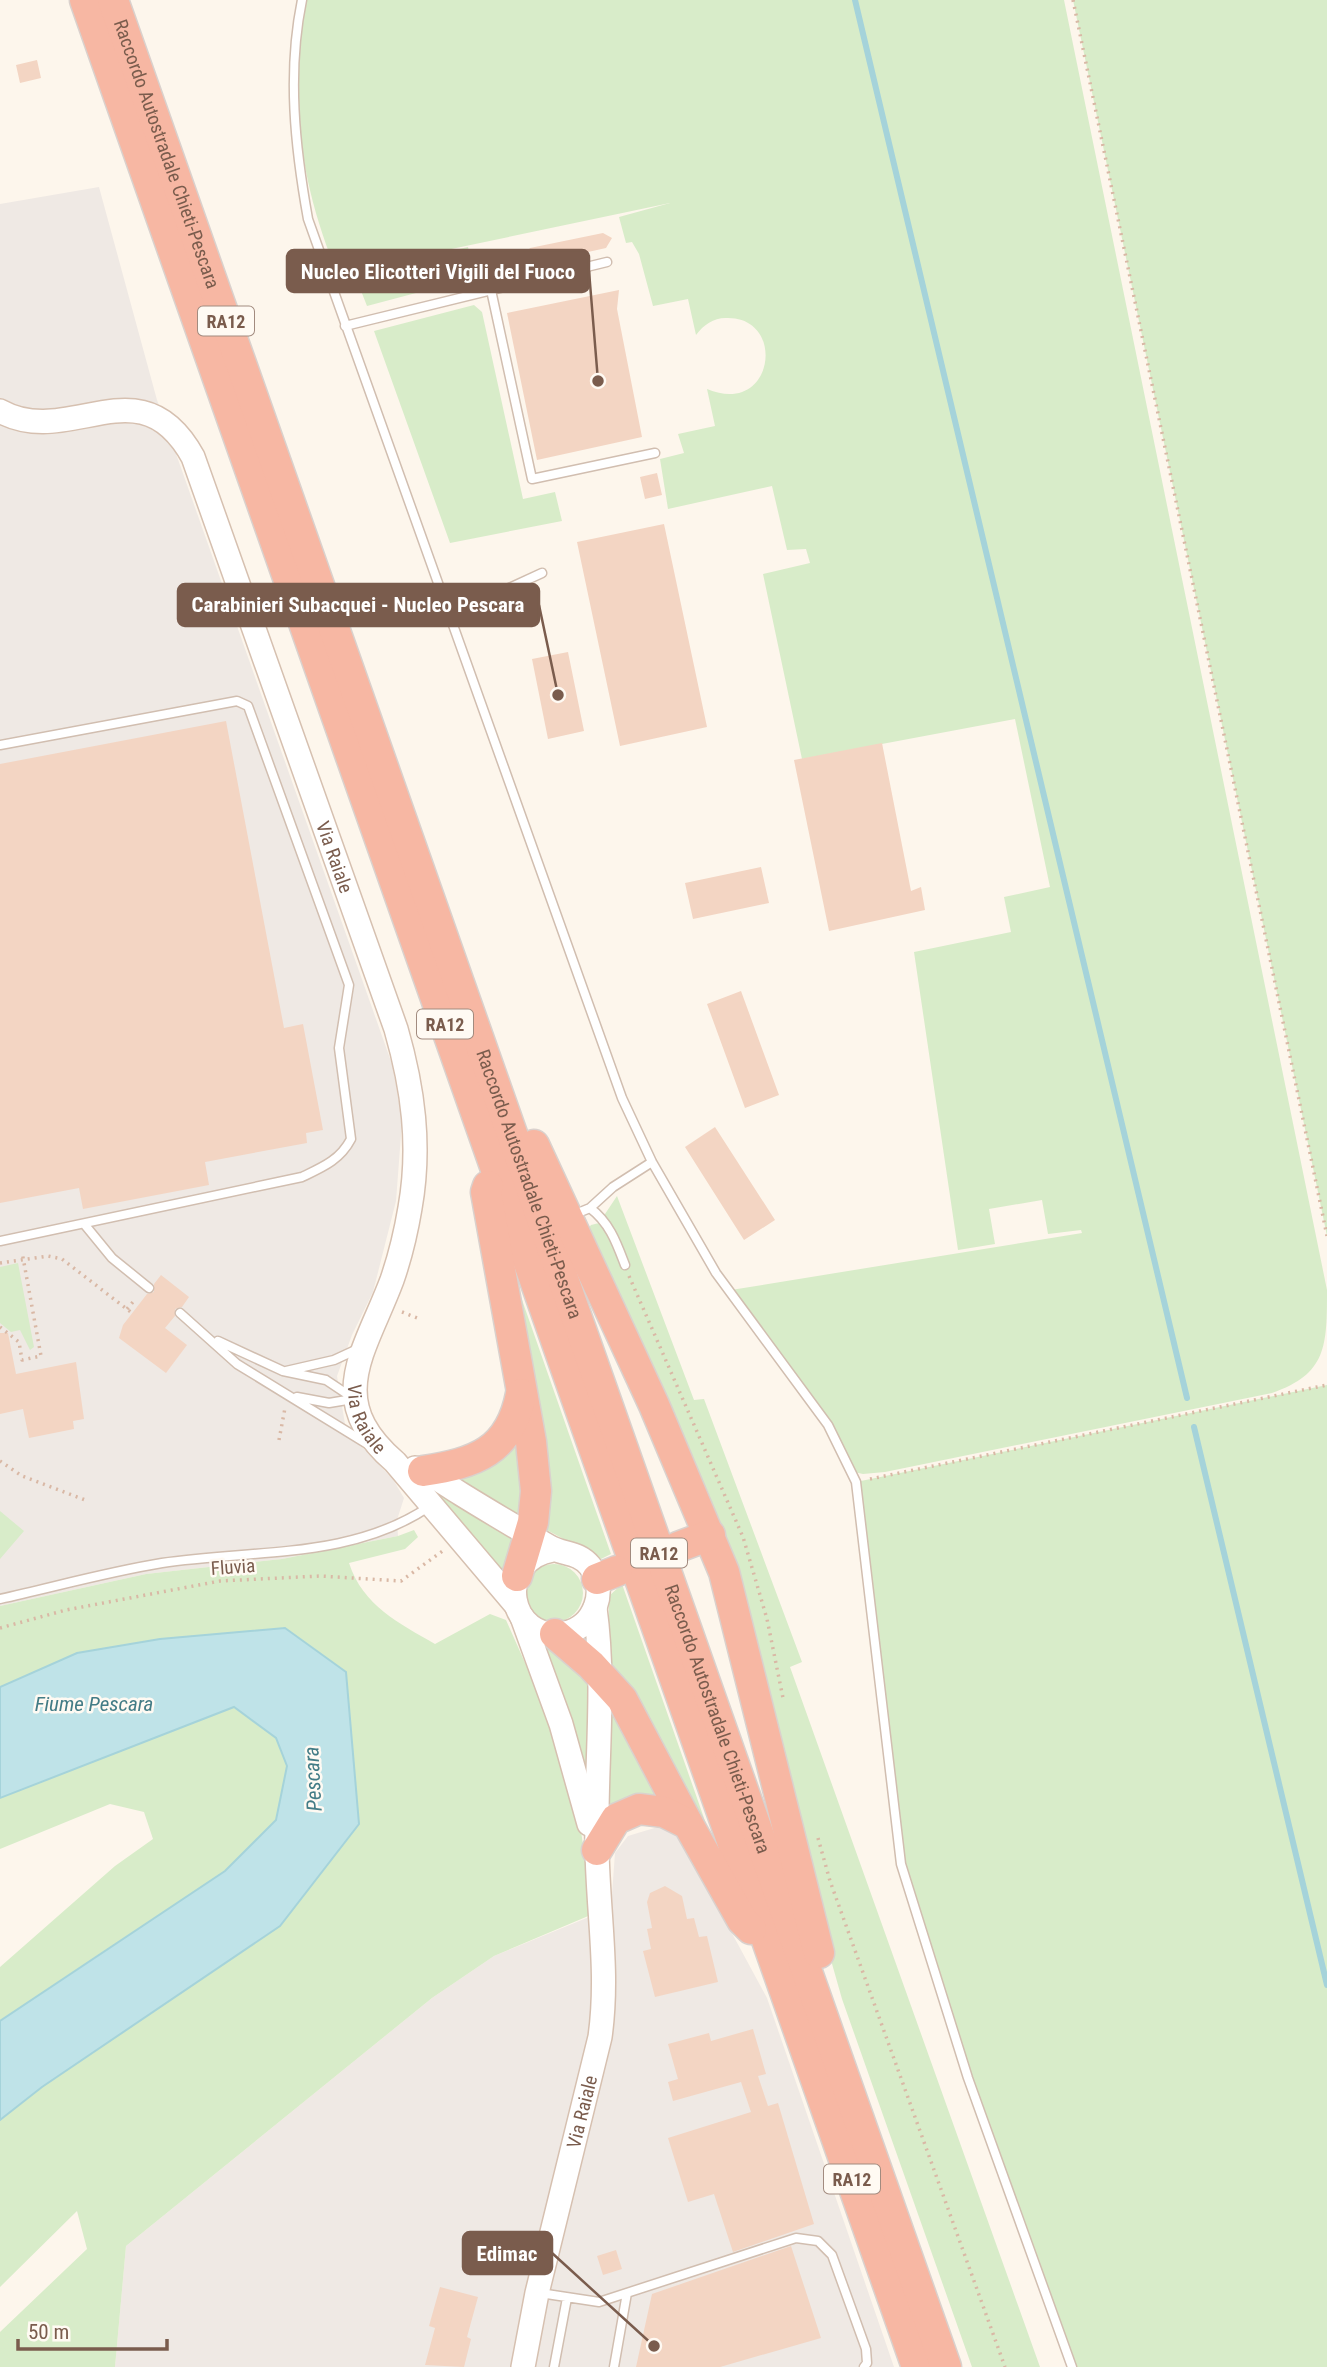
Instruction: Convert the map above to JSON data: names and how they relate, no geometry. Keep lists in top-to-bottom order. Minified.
{"streets":{"highway":["Raccordo Autostradale Chieti-Pescara","RA12"],"street":["Via Raiale"],"path":["Fluvia"]},"crossings":[["Via Raiale","Fluvia"]],"water":["Fiume Pescara","Pescara"],"places":["Nucleo Elicotteri Vigili del Fuoco","Carabinieri Subacquei - Nucleo Pescara","Edimac"],"scale_bar":"50 m"}
